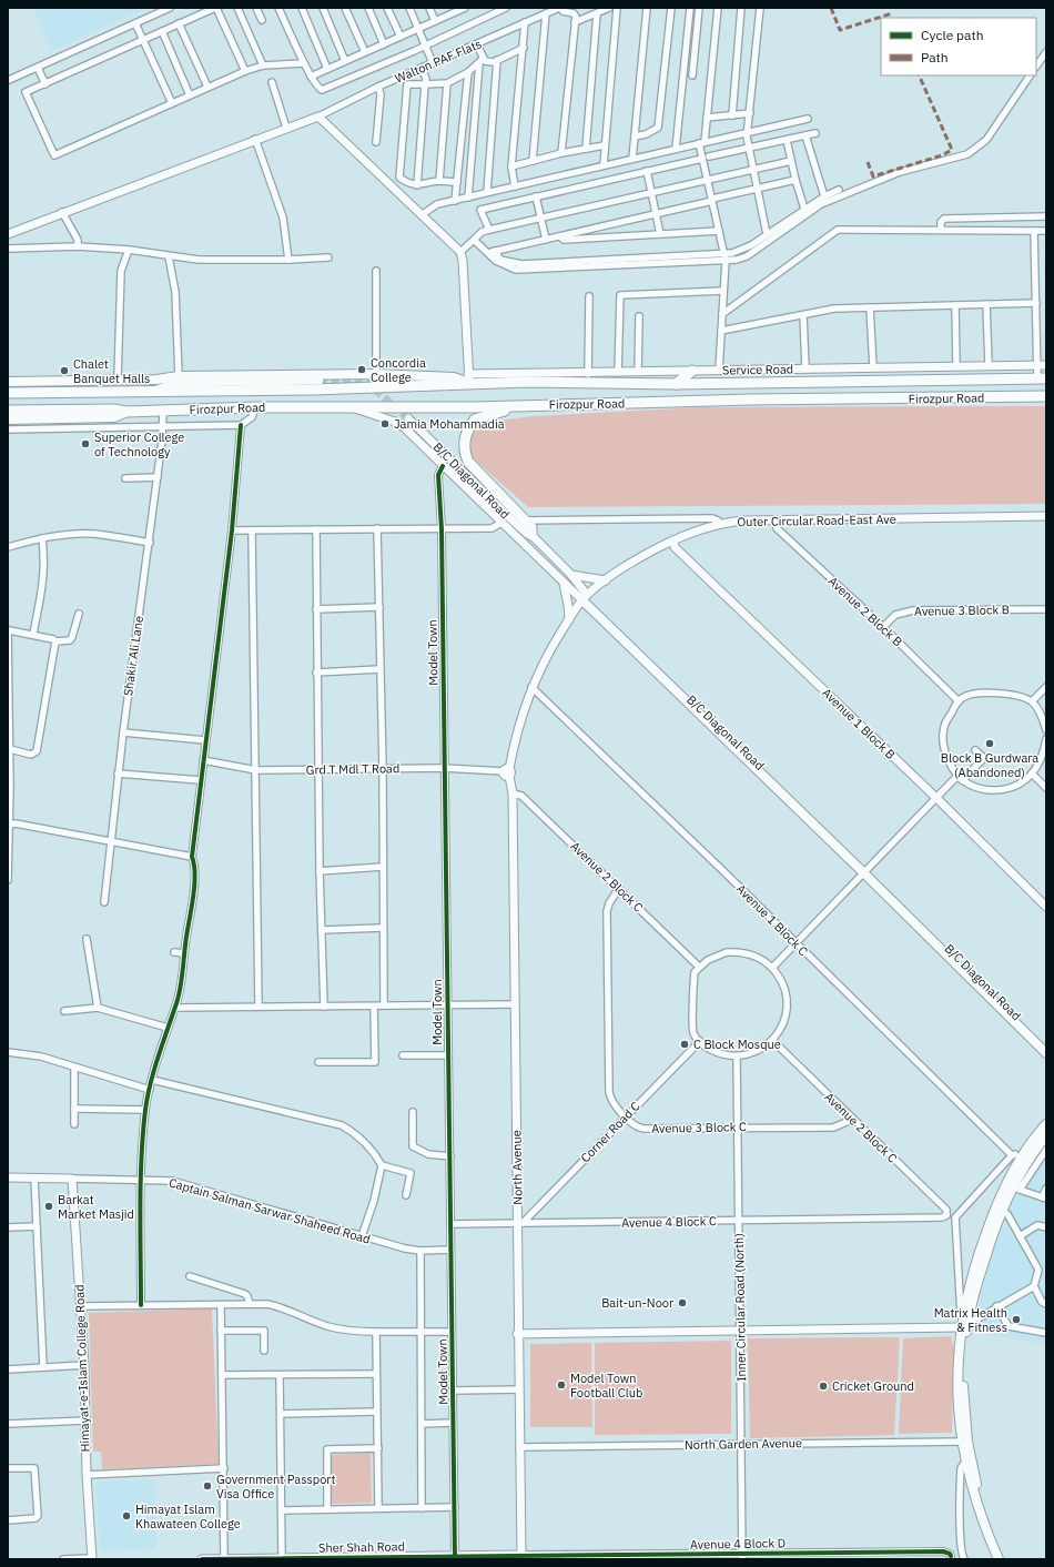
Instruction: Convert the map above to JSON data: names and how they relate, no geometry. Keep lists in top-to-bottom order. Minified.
{"streets":{"main road":["Firozpur Road","B/C Diagonal Road"],"street":["Walton PAF Flats","Service Road","Outer Circular Road-East Ave","Avenue 3 Block B","Avenue 2 Block B","Model Town","Shakir Ali Lane","Avenue 1 Block B","Grd T Mdl T Road","Avenue 2 Block C","Avenue 1 Block C","Avenue 3 Block C","Corner Road C","North Avenue","Captain Salman Sarwar Shaheed Road","Avenue 4 Block C","Inner Circular Road (North)","Himayat-e-Islam College Road","North Garden Avenue","Avenue 4 Block D","Sher Shah Road"]},"crossings":[["Service Road","Firozpur Road"],["Firozpur Road","Shakir Ali Lane"],["B/C Diagonal Road","Outer Circular Road-East Ave"],["Outer Circular Road-East Ave","Avenue 2 Block B"],["Outer Circular Road-East Ave","Avenue 1 Block B"],["Outer Circular Road-East Ave","Grd T Mdl T Road"],["Outer Circular Road-East Ave","Avenue 1 Block C"],["Outer Circular Road-East Ave","North Avenue"],["Avenue 3 Block B","Avenue 2 Block B"],["Model Town","Grd T Mdl T Road"],["Model Town","Captain Salman Sarwar Shaheed Road"],["Model Town","Avenue 4 Block C"],["Model Town","Sher Shah Road"],["Grd T Mdl T Road","North Avenue"],["Avenue 2 Block C","Avenue 3 Block C"],["Avenue 2 Block C","Corner Road C"],["Avenue 2 Block C","North Avenue"],["Avenue 2 Block C","Avenue 4 Block C"],["Avenue 2 Block C","Inner Circular Road (North)"],["Avenue 3 Block C","Corner Road C"],["Avenue 3 Block C","Inner Circular Road (North)"],["Corner Road C","North Avenue"],["Corner Road C","Avenue 4 Block C"],["Corner Road C","Inner Circular Road (North)"],["North Avenue","Avenue 4 Block C"],["North Avenue","North Garden Avenue"],["North Avenue","Avenue 4 Block D"],["North Avenue","Sher Shah Road"],["Captain Salman Sarwar Shaheed Road","Himayat-e-Islam College Road"],["Avenue 4 Block C","Inner Circular Road (North)"],["Inner Circular Road (North)","North Garden Avenue"],["Inner Circular Road (North)","Avenue 4 Block D"],["Avenue 4 Block D","Sher Shah Road"]],"places":["Concordia College","Chalet Banquet Halls","Jamia Mohammadia","Superior College of Technology","Block B Gurdwara (Abandoned)","C Block Mosque","Barkat Market Masjid","Bait-un-Noor","Matrix Health & Fitness","Model Town Football Club","Cricket Ground","Government Passport Visa Office","Himayat Islam Khawateen College"],"legend":["Cycle path","Path"]}
